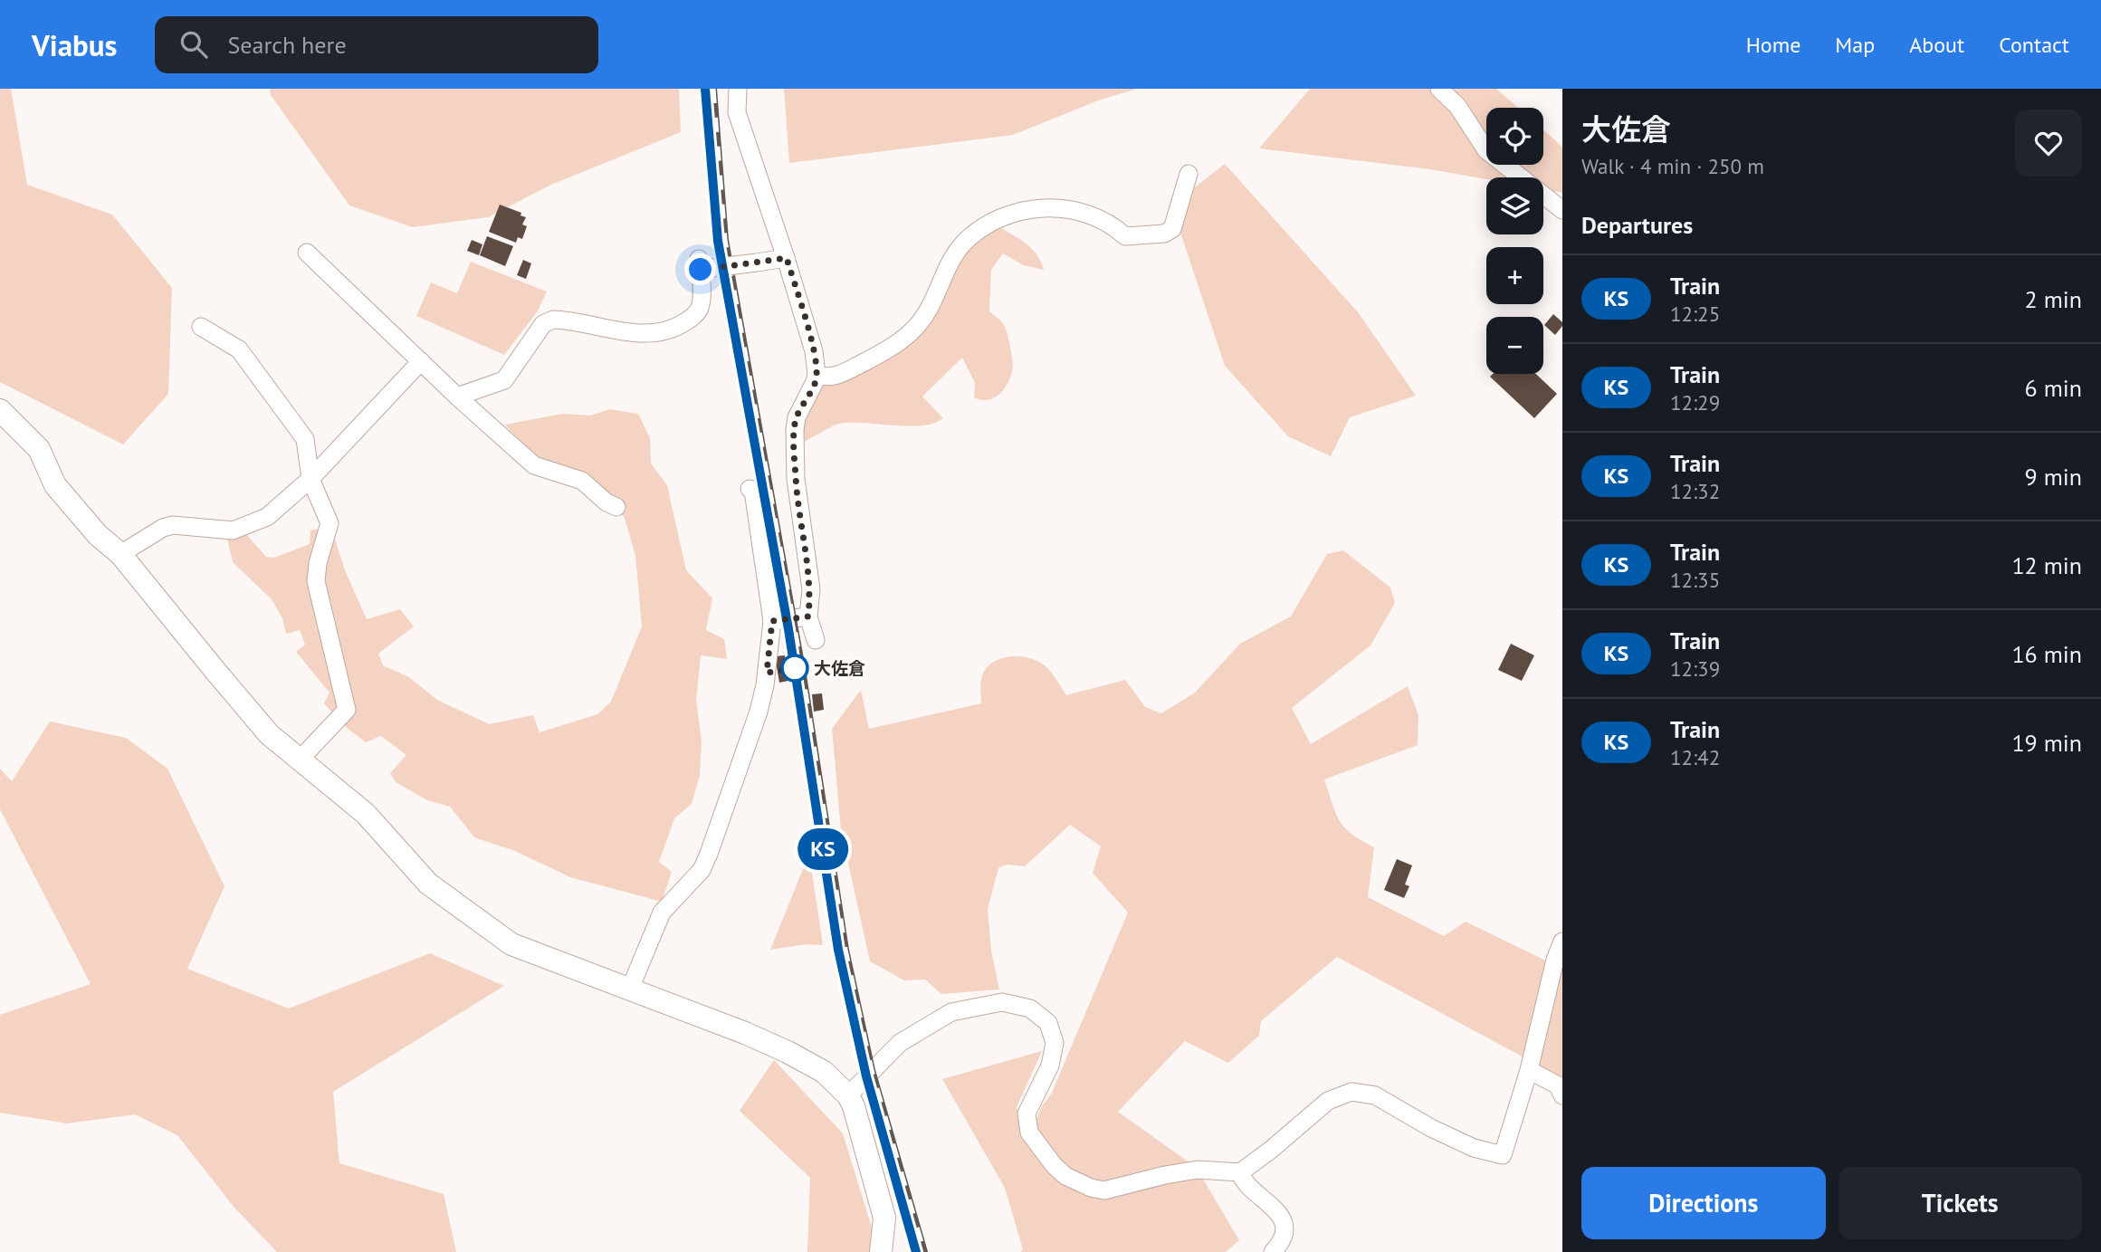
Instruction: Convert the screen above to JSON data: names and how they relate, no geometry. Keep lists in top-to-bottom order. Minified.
{"places":["大佐倉"],"page":{"header":"Viabus","search":"Search here","nav":["Home","Map","About","Contact"],"on_map":"KS","heading":[["大佐倉","Walk · 4 min · 250 m"],"Departures"],"map_buttons":["+","−"],"list":[{"mark":"KS","name":"Train","note":"12:25","value":"2 min"},{"mark":"KS","name":"Train","note":"12:29","value":"6 min"},{"mark":"KS","name":"Train","note":"12:32","value":"9 min"},{"mark":"KS","name":"Train","note":"12:35","value":"12 min"},{"mark":"KS","name":"Train","note":"12:39","value":"16 min"},{"mark":"KS","name":"Train","note":"12:42","value":"19 min"}],"buttons":["Directions","Tickets"]}}
